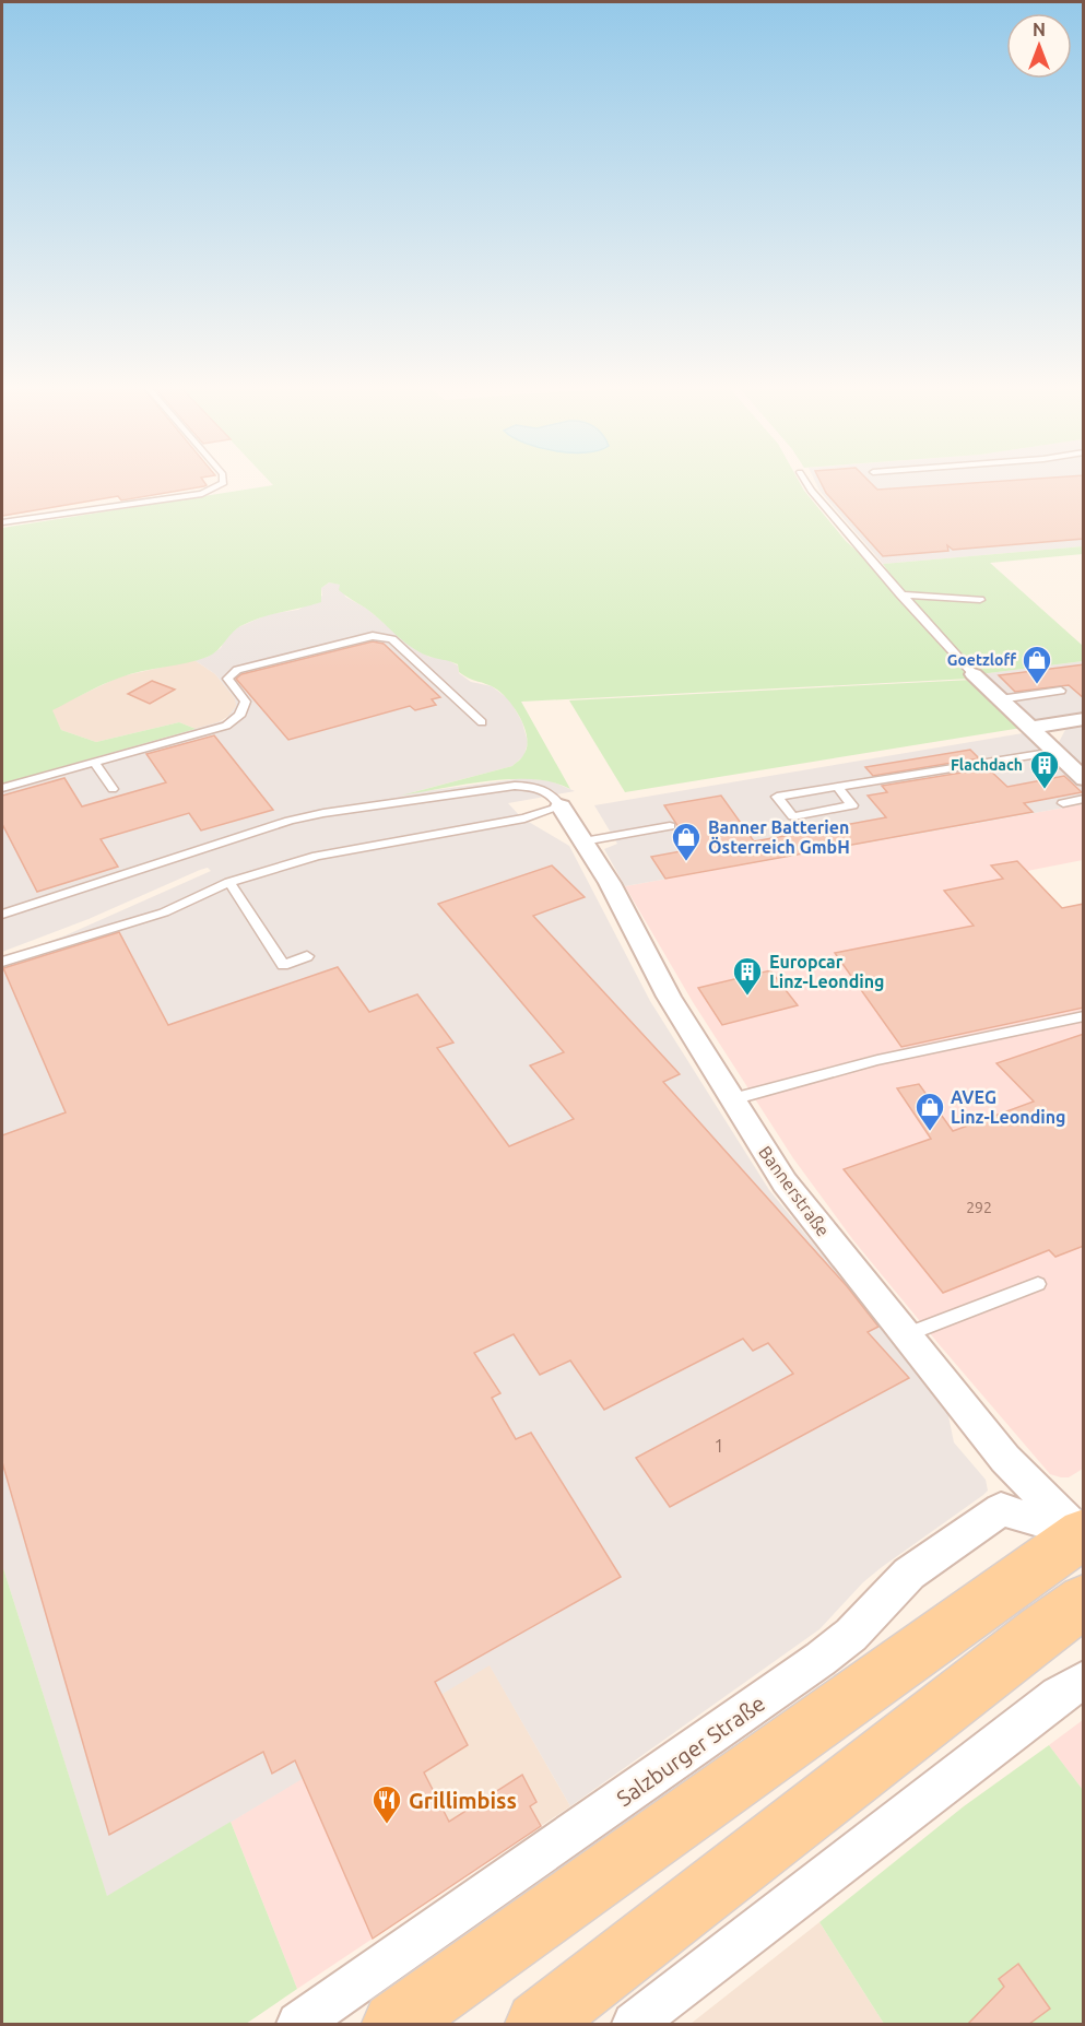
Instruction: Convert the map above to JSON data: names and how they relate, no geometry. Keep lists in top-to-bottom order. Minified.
{"streets":{"street":["Bannerstraße","Salzburger Straße"]},"crossings":[["Bannerstraße","Salzburger Straße"]],"places":{"shop":["Goetzloff","Banner Batterien Österreich GmbH","AVEG Linz-Leonding"],"building":["Flachdach","Europcar Linz-Leonding"],"restaurant":["Grillimbiss"]},"house_numbers":["292","1"],"north":"top"}
